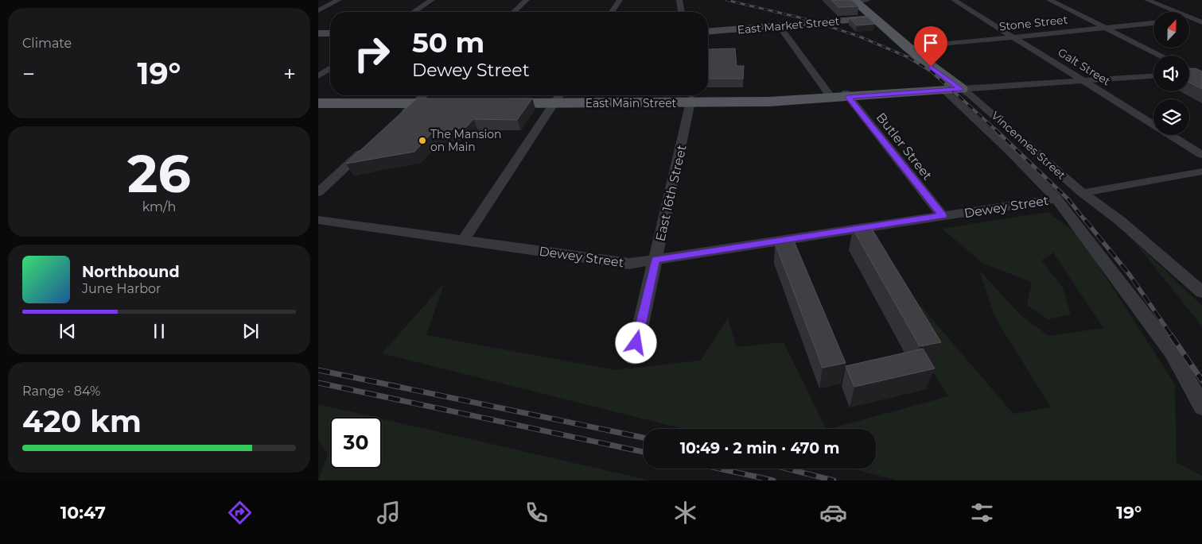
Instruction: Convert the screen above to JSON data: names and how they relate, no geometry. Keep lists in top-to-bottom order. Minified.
{"streets":{"main road":["East Main Street","Vincennes Street"],"street":["Stone Street","East Market Street","Galt Street","Butler Street","East 16th Street","Dewey Street"]},"crossings":[["Stone Street","Galt Street"],["Stone Street","Vincennes Street"],["East Market Street","Vincennes Street"],["East Market Street","Butler Street"],["East Main Street","Vincennes Street"],["East Main Street","Butler Street"],["East Main Street","East 16th Street"],["Vincennes Street","Dewey Street"],["Butler Street","Dewey Street"],["East 16th Street","Dewey Street"]],"places":["The Mansion on Main"],"north":"top","page":{"tile":["Climate",["26","km/h"],["Range · 84%","420 km"]],"turn":["50 m","Dewey Street"],"heat":["−","19°","+"],"song":["Northbound","June Harbor"],"limit":"30","trip":"10:49 · 2 min · 470 m","tabs":["10:47","19°"]}}
